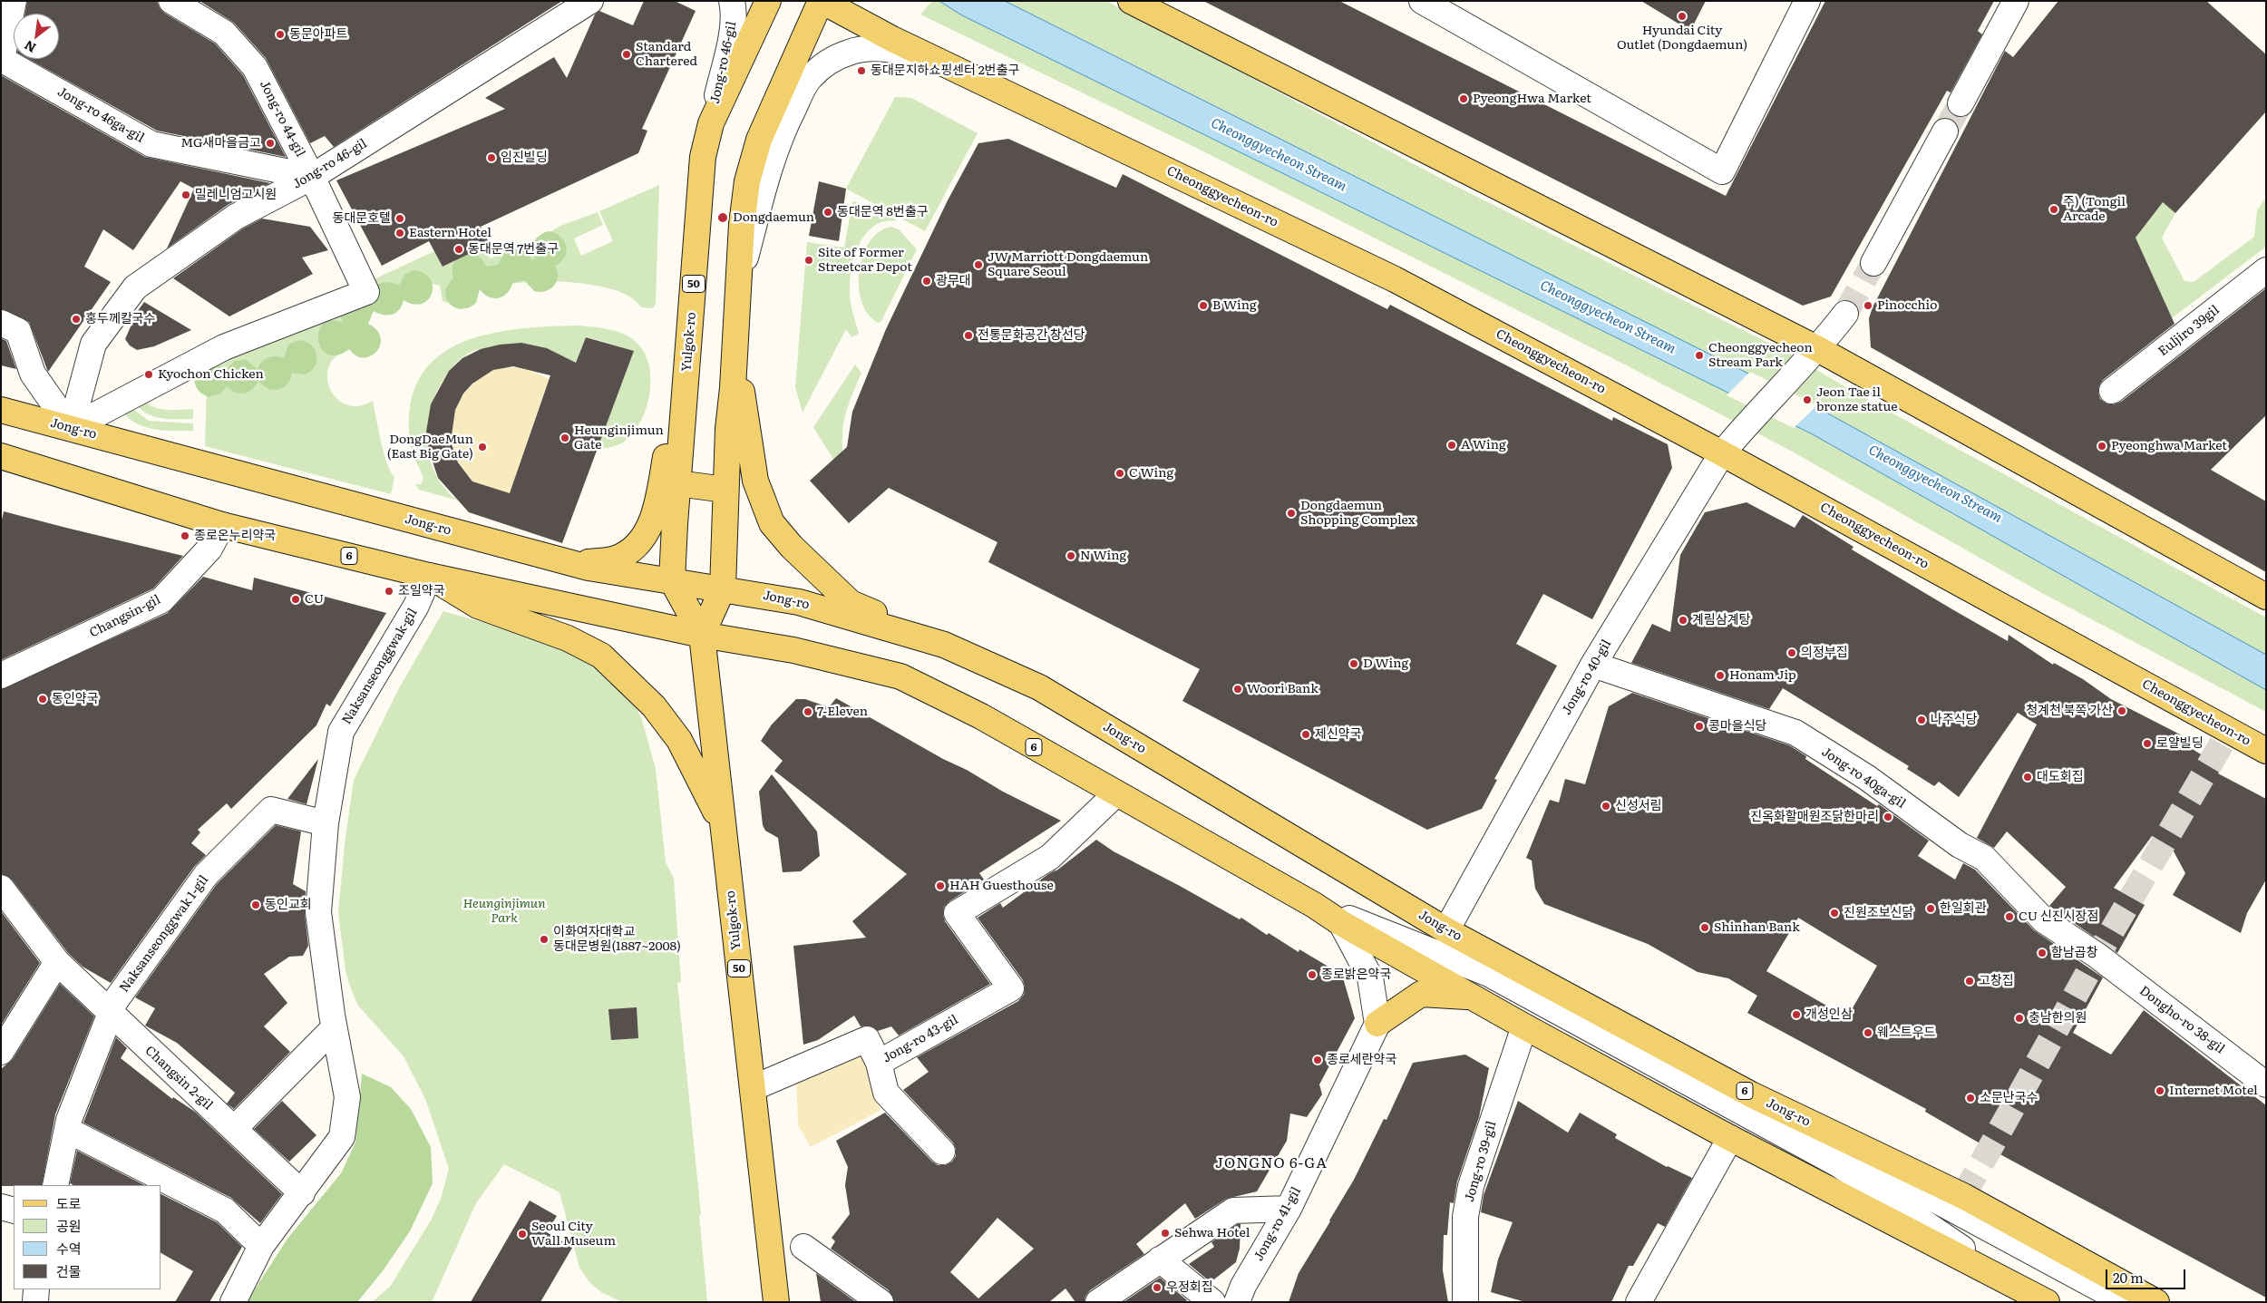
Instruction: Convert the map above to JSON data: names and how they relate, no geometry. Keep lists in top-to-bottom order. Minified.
{"streets":{"main road":["Cheonggyecheon-ro","50","Yulgok-ro","Jong-ro","6"],"street":["Jong-ro 46-gil","Jong-ro 46ga-gil","Jong-ro 44-gil","Euljiro 39gil","Changsin-gil","Naksanseonggwak-gil","Jong-ro 40-gil","Jong-ro 40ga-gil","Naksanseonggwak 1-gil","Dongho-ro 38-gil","Jong-ro 43-gil","Changsin 2-gil","Jong-ro 39-gil","Jong-ro 41-gil"]},"crossings":[["Jong-ro 46-gil","Jong-ro 46ga-gil"],["Jong-ro 46-gil","Jong-ro 44-gil"],["Jong-ro 46-gil","Yulgok-ro"],["Jong-ro 46-gil","Jong-ro"],["Jong-ro 46ga-gil","Jong-ro 44-gil"],["Jong-ro 44-gil","Jong-ro"],["Cheonggyecheon-ro","Jong-ro 40-gil"],["Yulgok-ro","Jong-ro"],["Yulgok-ro","6"],["Yulgok-ro","Jong-ro 43-gil"],["Jong-ro","Jong-ro 40-gil"],["6","Changsin-gil"],["6","Naksanseonggwak-gil"],["6","Jong-ro 43-gil"],["6","Jong-ro 39-gil"],["Naksanseonggwak-gil","Naksanseonggwak 1-gil"],["Naksanseonggwak-gil","Changsin 2-gil"],["Jong-ro 40-gil","Jong-ro 40ga-gil"],["Jong-ro 40ga-gil","Dongho-ro 38-gil"],["Naksanseonggwak 1-gil","Changsin 2-gil"]],"districts":["JONGNO 6-GA"],"water":["Cheonggyecheon Stream"],"parks":["Heunginjimun Park"],"places":["Hyundai City Outlet (Dongdaemun)","동문아파트","Standard Chartered","동대문지하쇼핑센터 2번출구","PyeongHwa Market","MG새마을금고","임진빌딩","밀레니엄고시원","주) (Tongil Arcade","동대문역 8번출구","Dongdaemun","동대문호텔","Eastern Hotel","동대문역 7번출구","Site of Former Streetcar Depot","JW Marriott Dongdaemun Square Seoul","광무대","B Wing","Pinocchio","홍두께칼국수","전통문화공간 창선당","Cheonggyecheon Stream Park","Kyochon Chicken","Jeon Tae il bronze statue","Heunginjimun Gate","A Wing","Pyeonghwa Market","DongDaeMun (East Big Gate)","C Wing","Dongdaemun Shopping Complex","종로온누리약국","N Wing","조일약국","CU","계림삼계탕","의정부집","D Wing","Honam Jip","Woori Bank","동인약국","청계천 북쪽 가산","7-Eleven","나주식당","콩마을식당","제신약국","로얄빌딩","대도회집","신성서림","진옥화할매원조닭한마리","HAH Guesthouse","동인교회","한일회관","진원조보신닭","CU 신진시장점","Shinhan Bank","이화여자대학교 동대문병원(1887~2008)","함남곱창","종로밝은약국","고창집","개성인삼","충남한의원","웨스트우드","종로세란약국","Internet Motel","소문난국수","Sehwa Hotel","Seoul City Wall Museum","우정회집"],"legend":["도로","공원","수역","건물"],"scale_bar":"20 m","north":"bottom left"}
